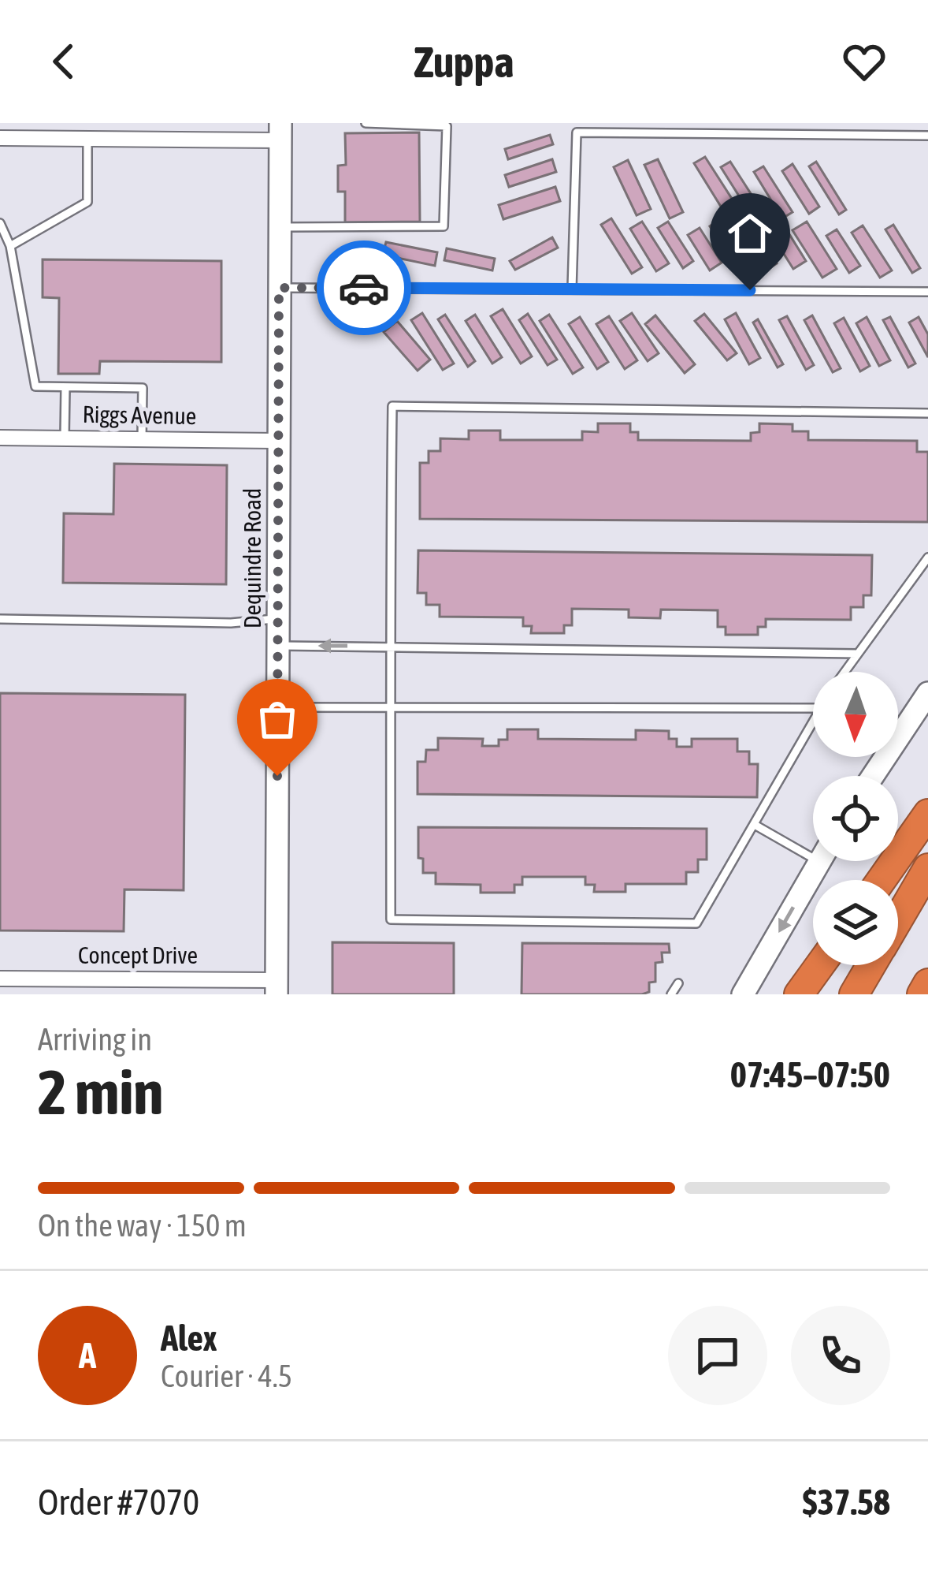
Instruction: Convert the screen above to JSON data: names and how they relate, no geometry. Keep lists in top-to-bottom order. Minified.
{"streets":{"main road":["Dequindre Road"],"street":["Riggs Avenue","Concept Drive"]},"crossings":[["Riggs Avenue","Dequindre Road"],["Dequindre Road","Concept Drive"]],"north":"bottom","page":{"header":"Zuppa","heading":["2 min","Arriving in","07:45–07:50"],"panel":["Alex","Courier · 4.5","Order #7070","$37.58"],"bar":"On the way · 150 m","round":"A"}}
